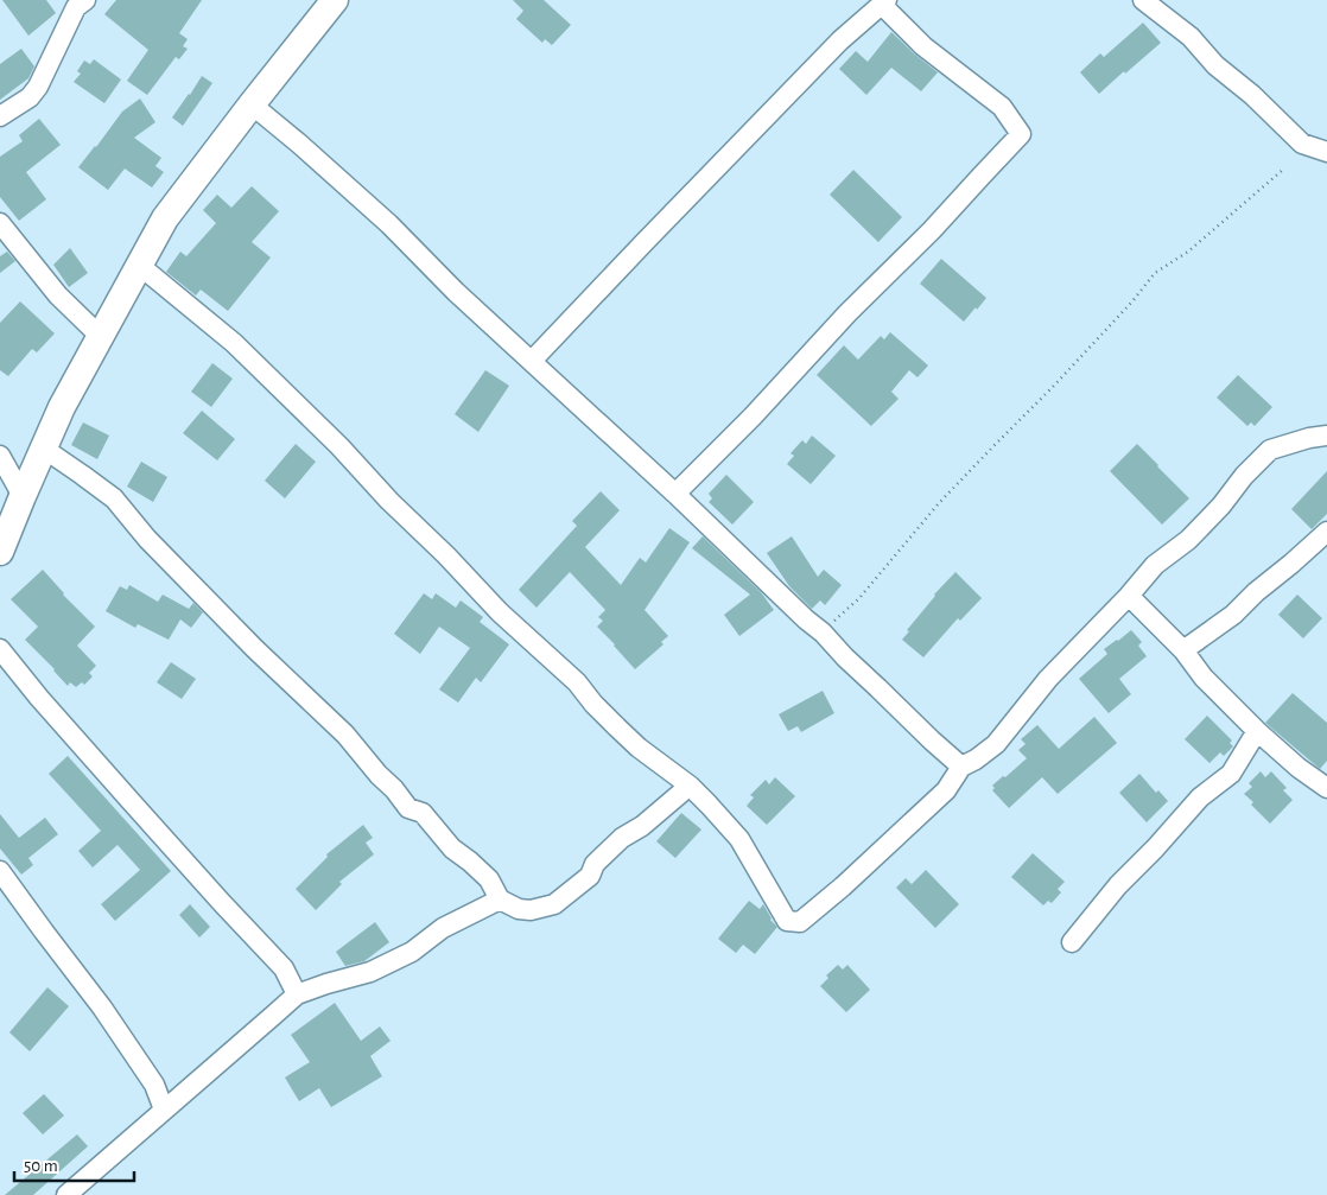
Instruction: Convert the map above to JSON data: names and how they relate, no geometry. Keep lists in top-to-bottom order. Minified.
{"scale_bar":"50 m"}
